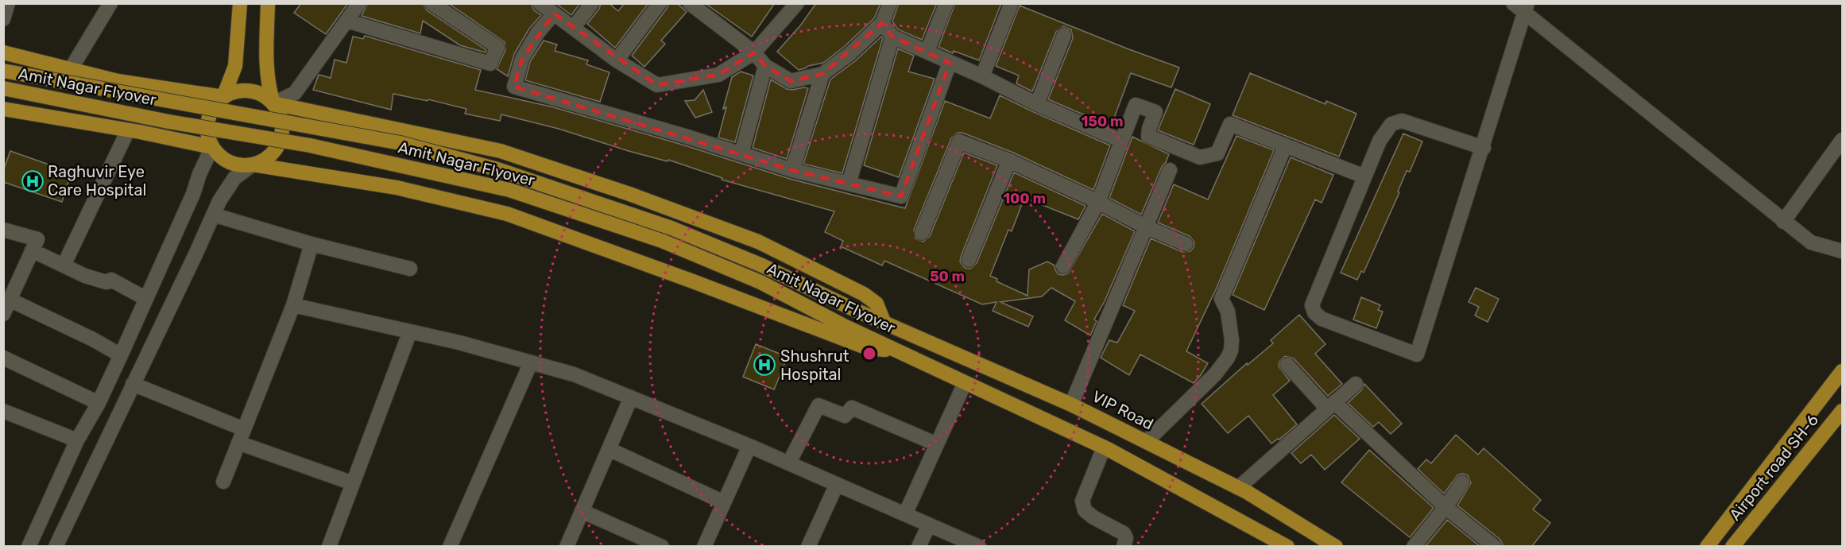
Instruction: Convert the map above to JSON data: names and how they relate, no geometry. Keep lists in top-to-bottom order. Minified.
{"streets":{"main road":["Amit Nagar Flyover","VIP Road","Airport road SH-6"]},"crossings":[["Amit Nagar Flyover","VIP Road"]],"places":{"hospital":["Raghuvir Eye Care Hospital","Shushrut Hospital"]},"rings":["150 m","100 m","50 m"]}
